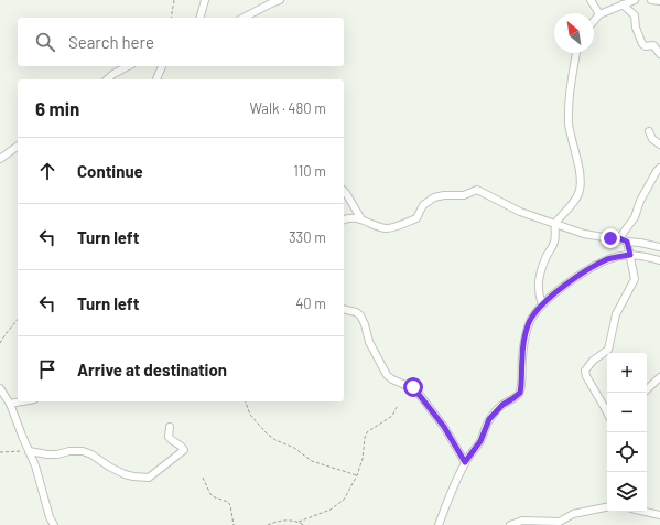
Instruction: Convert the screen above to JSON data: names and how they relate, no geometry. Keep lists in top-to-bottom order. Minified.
{"north":"top left","page":{"search":"Search here","heading":["6 min","Walk · 480 m"],"list":[["Continue","110 m"],["Turn left","330 m"],["Turn left","40 m"],"Arrive at destination"],"map_buttons":["+","−"]}}
